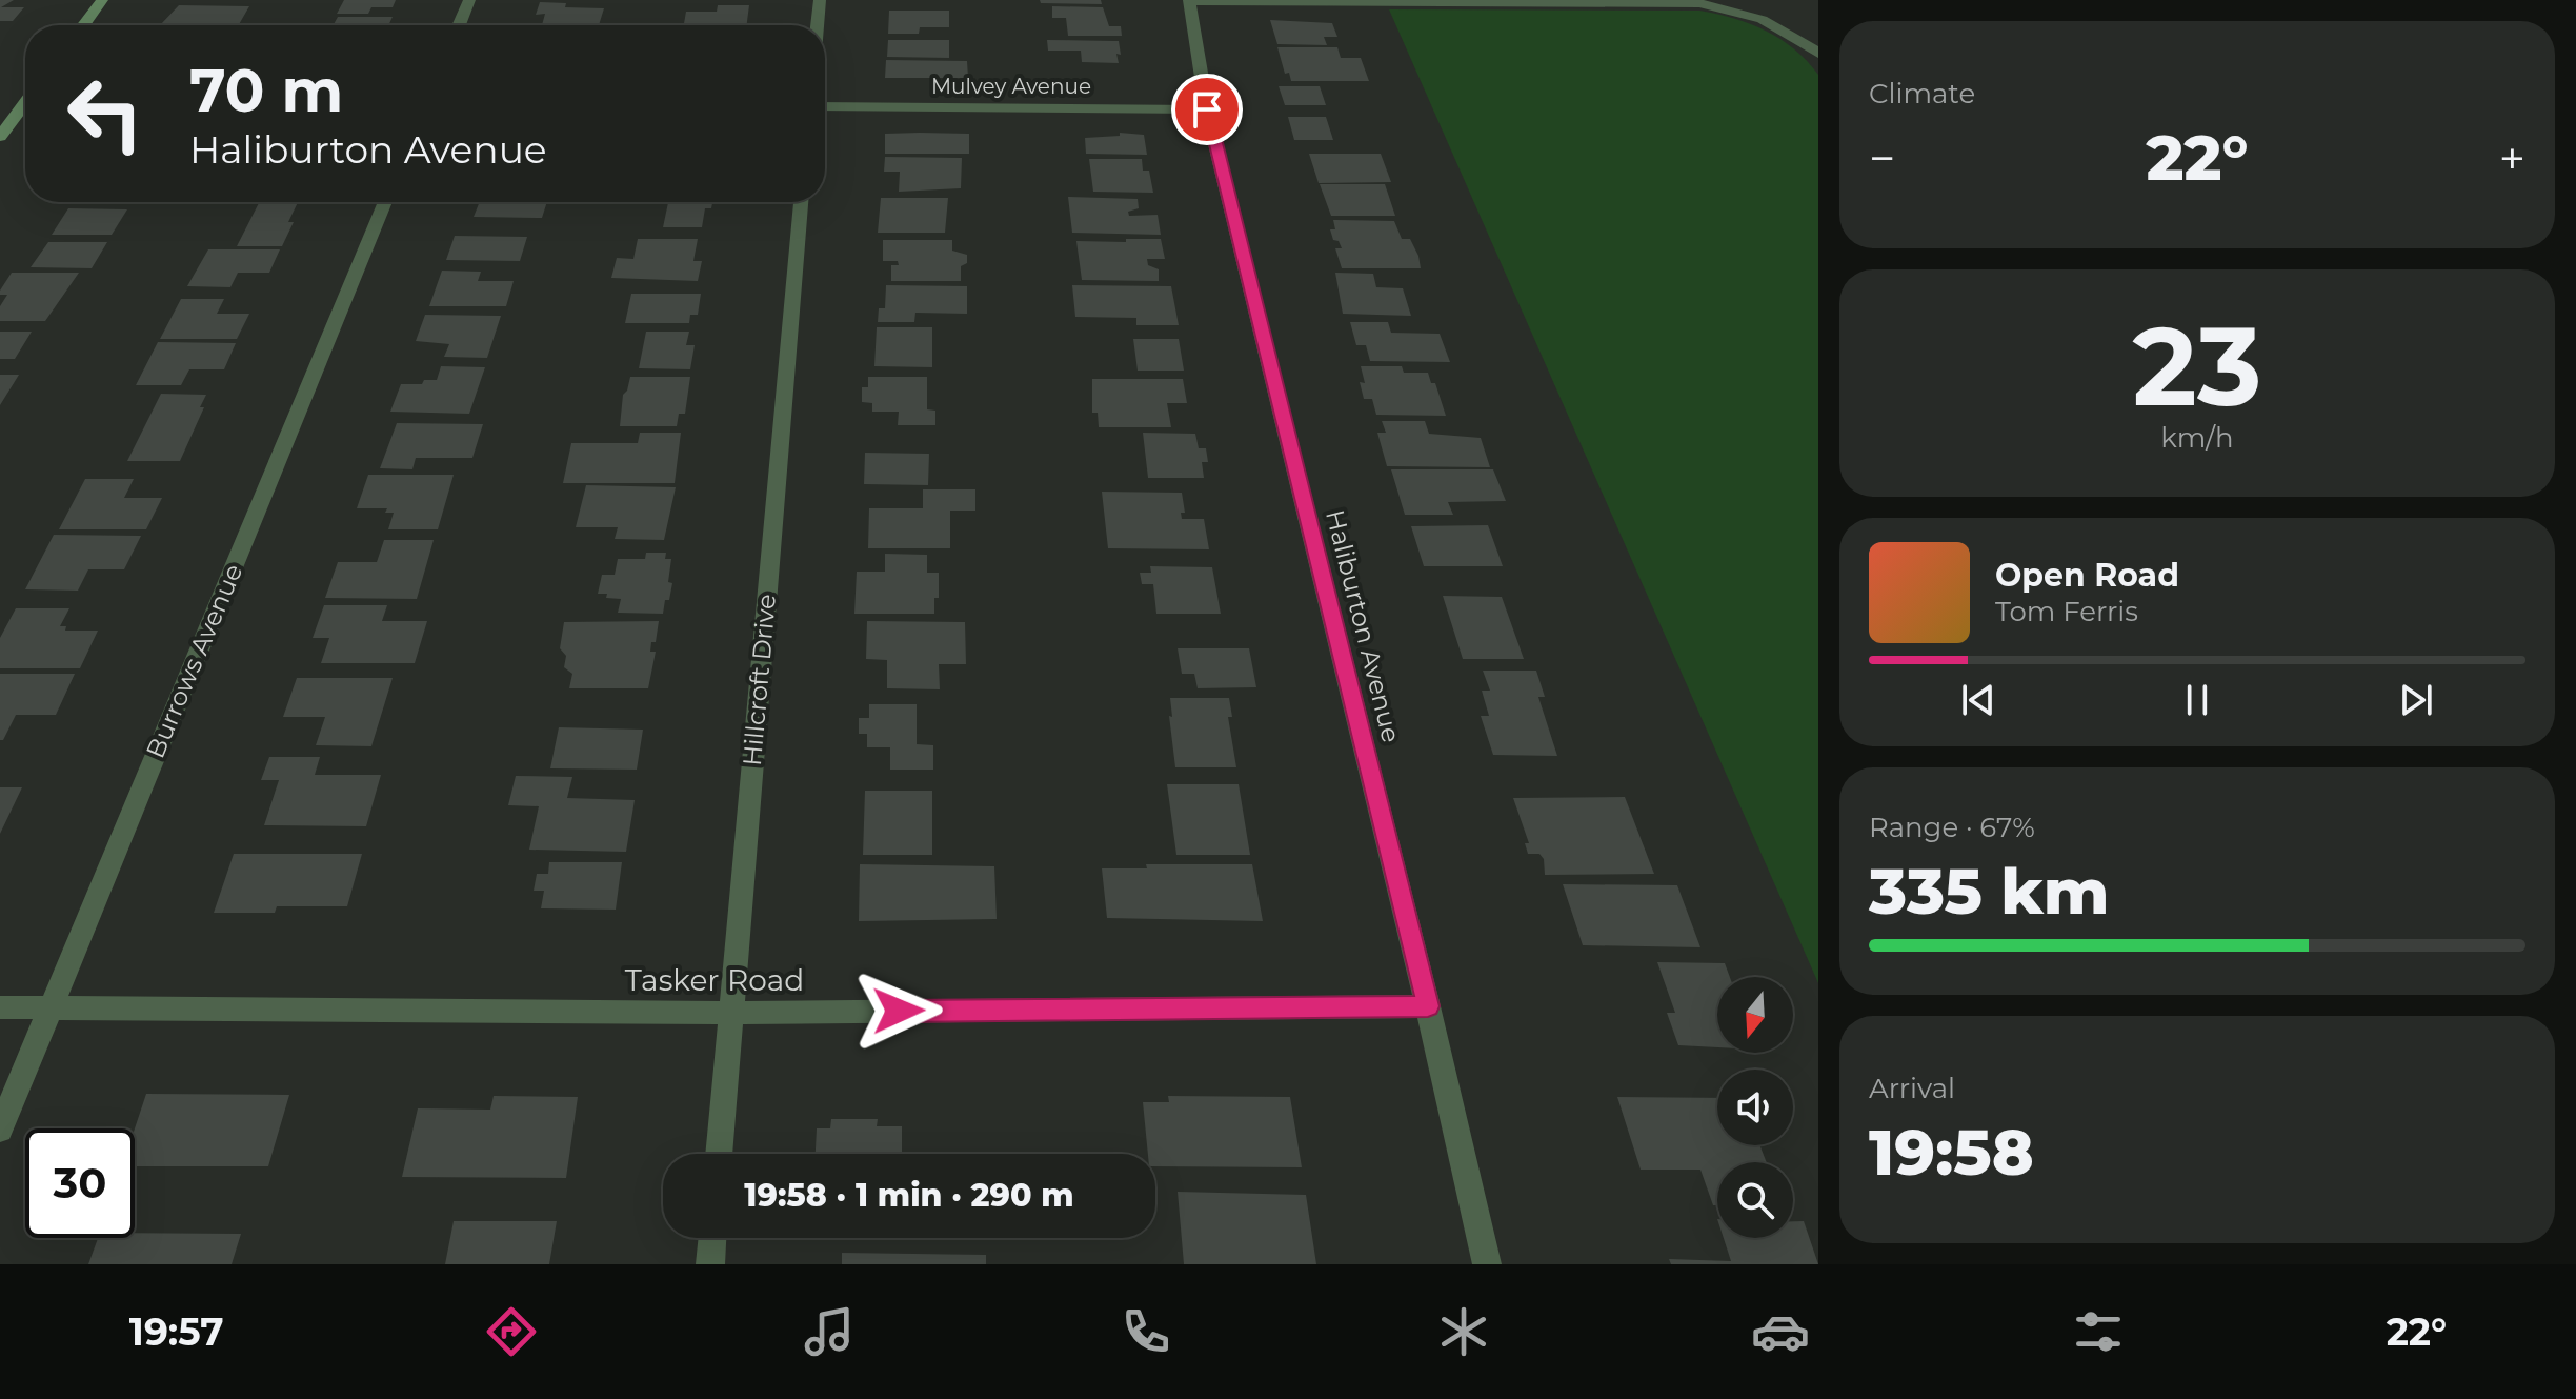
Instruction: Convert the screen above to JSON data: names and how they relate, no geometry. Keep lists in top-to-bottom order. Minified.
{"streets":{"street":["Mulvey Avenue","Haliburton Avenue","Burrows Avenue","Hillcroft Drive","Tasker Road"]},"crossings":[["Mulvey Avenue","Haliburton Avenue"],["Haliburton Avenue","Tasker Road"],["Burrows Avenue","Tasker Road"],["Hillcroft Drive","Tasker Road"]],"north":"bottom","page":{"tile":["Climate",["23","km/h"],["Range · 67%","335 km"],["Arrival","19:58"]],"turn":["70 m","Haliburton Avenue"],"heat":["−","22°","+"],"song":["Open Road","Tom Ferris"],"limit":"30","trip":"19:58 · 1 min · 290 m","tabs":["19:57","22°"]}}
